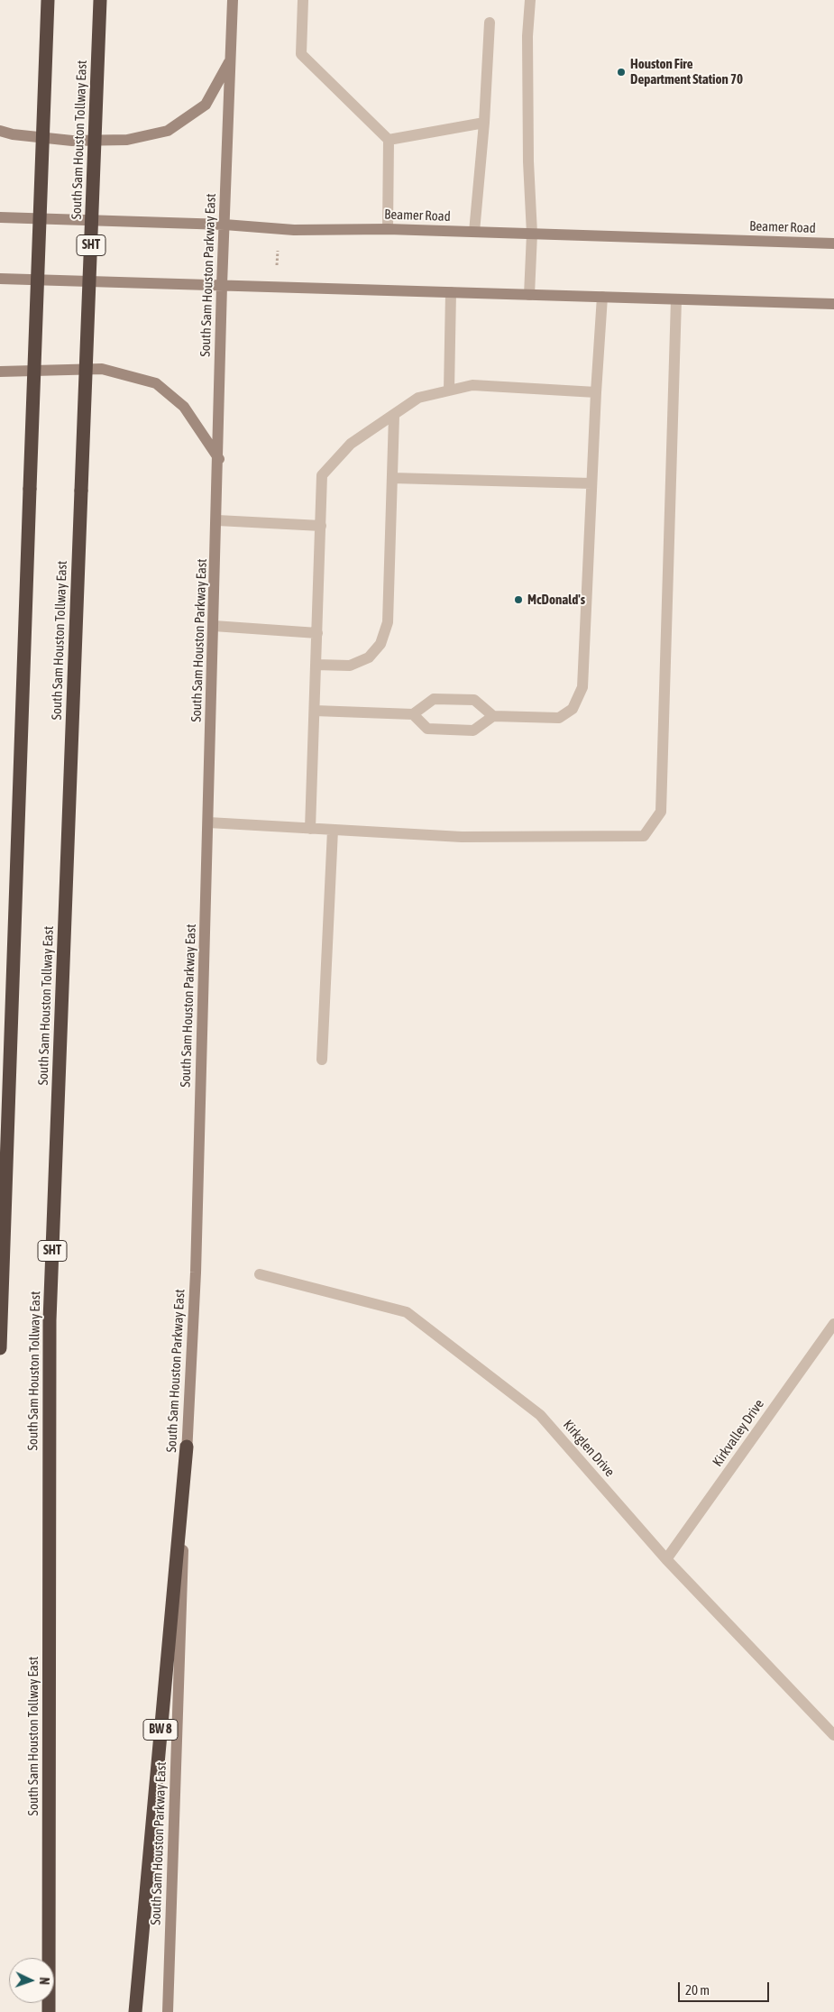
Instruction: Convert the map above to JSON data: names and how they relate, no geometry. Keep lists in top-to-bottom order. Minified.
{"streets":{"highway":["South Sam Houston Tollway East","SHT","BW 8"],"main road":["Beamer Road","South Sam Houston Parkway East"],"street":["Kirkvalley Drive","Kirkglen Drive"]},"crossings":[["Beamer Road","South Sam Houston Parkway East"],["South Sam Houston Parkway East","BW 8"],["Kirkvalley Drive","Kirkglen Drive"]],"places":["Houston Fire Department Station 70","McDonald's"],"scale_bar":"20 m","north":"right"}
